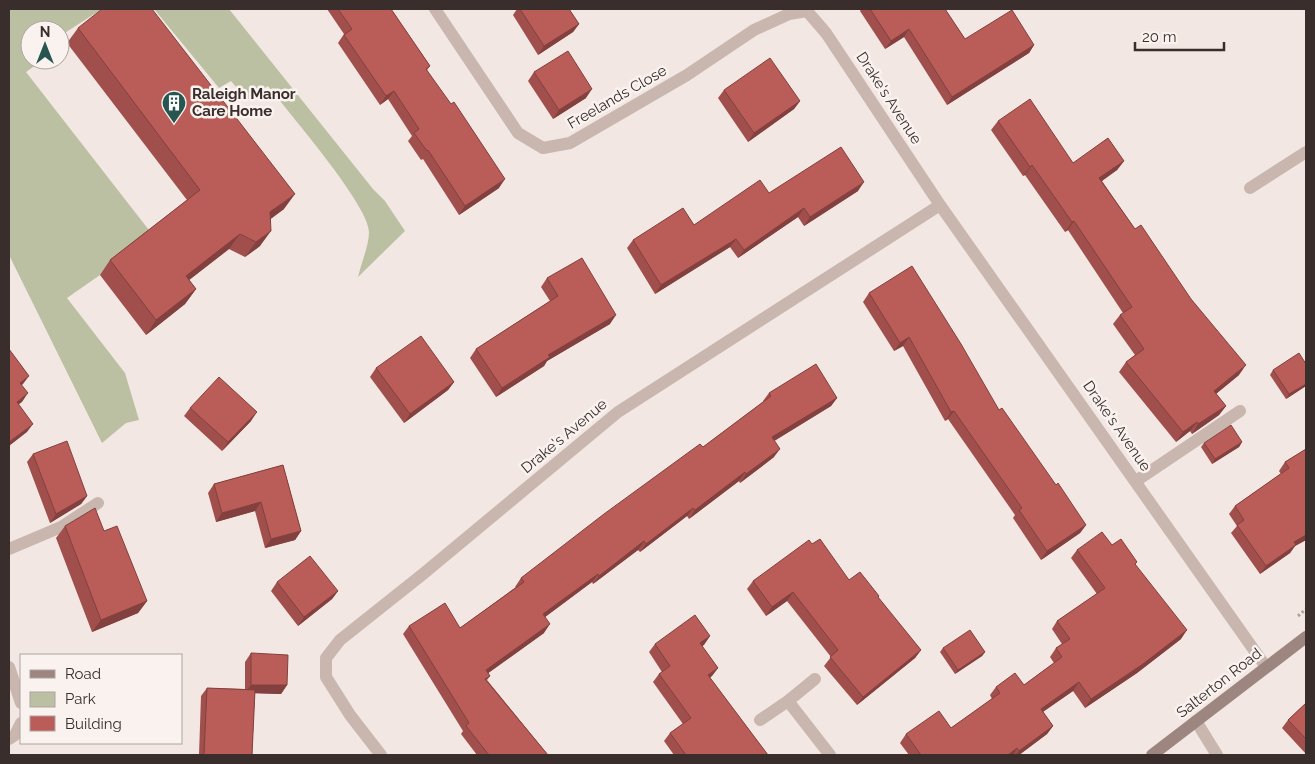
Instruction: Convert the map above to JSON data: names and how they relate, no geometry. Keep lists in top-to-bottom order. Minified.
{"streets":{"main road":["Salterton Road"],"street":["Freelands Close","Drake's Avenue"]},"crossings":[["Freelands Close","Drake's Avenue"],["Drake's Avenue","Salterton Road"]],"places":{"building":["Raleigh Manor Care Home"]},"legend":["Road","Park","Building"],"scale_bar":"20 m","north":"top"}
